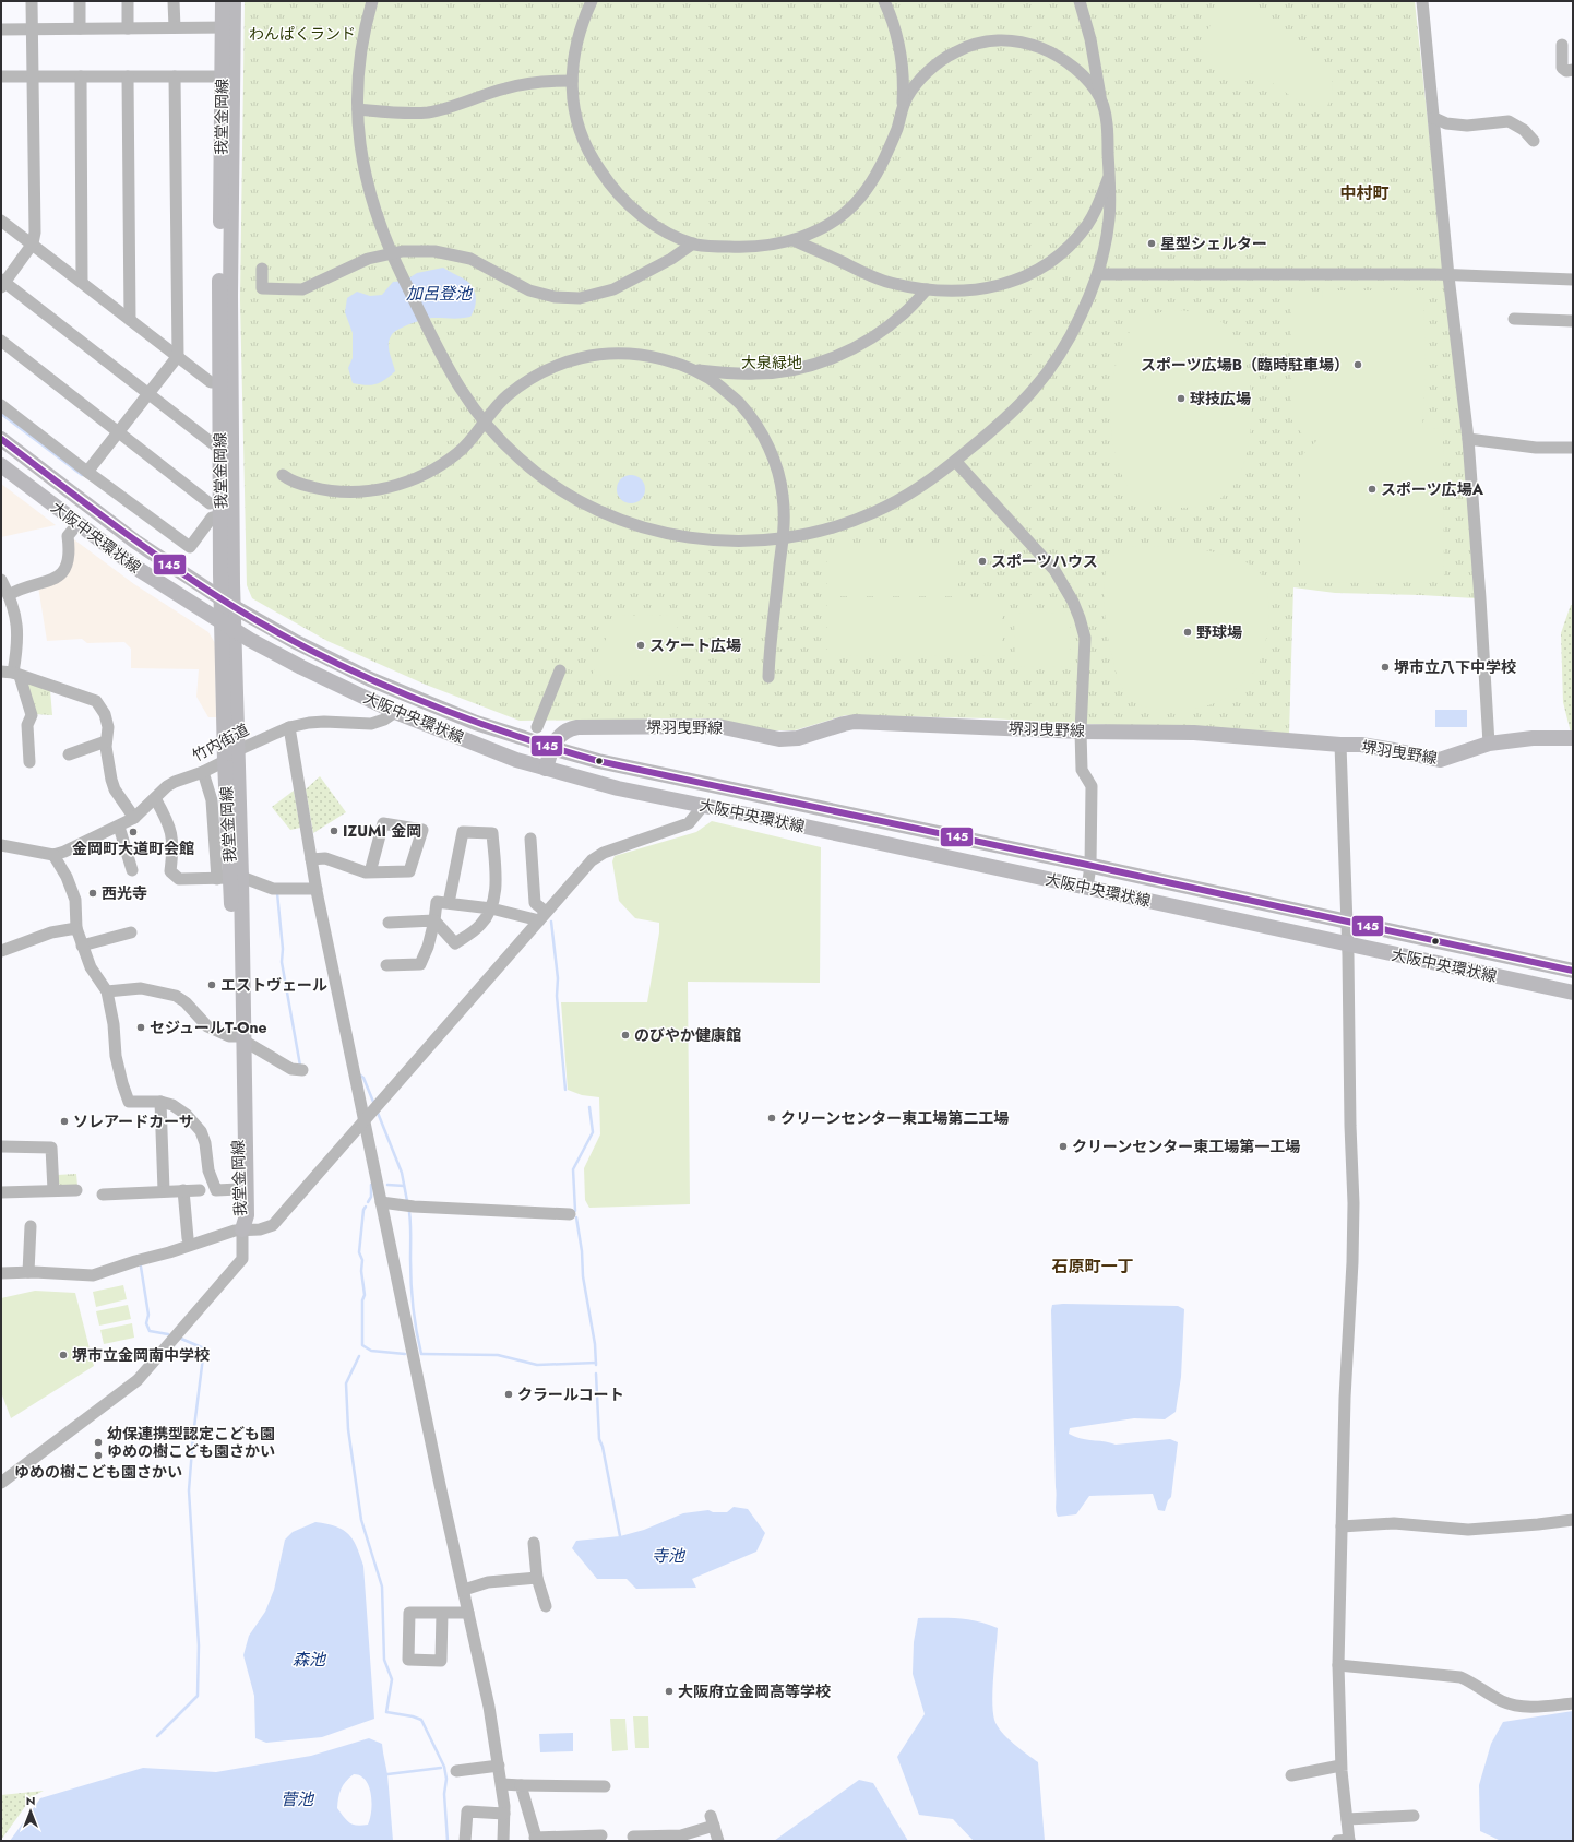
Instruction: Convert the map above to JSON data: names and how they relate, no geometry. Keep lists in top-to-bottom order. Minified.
{"streets":{"main road":["我堂金岡線","大阪中央環状線","堺羽曳野線"],"street":["竹内街道"]},"crossings":[["我堂金岡線","大阪中央環状線"],["我堂金岡線","竹内街道"],["大阪中央環状線","堺羽曳野線"],["大阪中央環状線","竹内街道"]],"districts":["中村町","石原町一丁"],"water":["加呂登池","寺池","森池","菅池"],"parks":["わんぱくランド","大泉緑地"],"places":["星型シェルター","スポーツ広場B（臨時駐車場）","球技広場","スポーツ広場A","スポーツハウス","野球場","スケート広場","堺市立八下中学校","IZUMI 金岡","金岡町大道町会館","西光寺","エストヴェール","セジュールT-One","のびやか健康館","クリーンセンター東工場第二工場","ソレアードカーサ","クリーンセンター東工場第一工場","堺市立金岡南中学校","クラールコート","幼保連携型認定こども園 ゆめの樹こども園さかい","ゆめの樹こども園さかい","大阪府立金岡高等学校"],"lines":["transit line 145"],"north":"top"}
